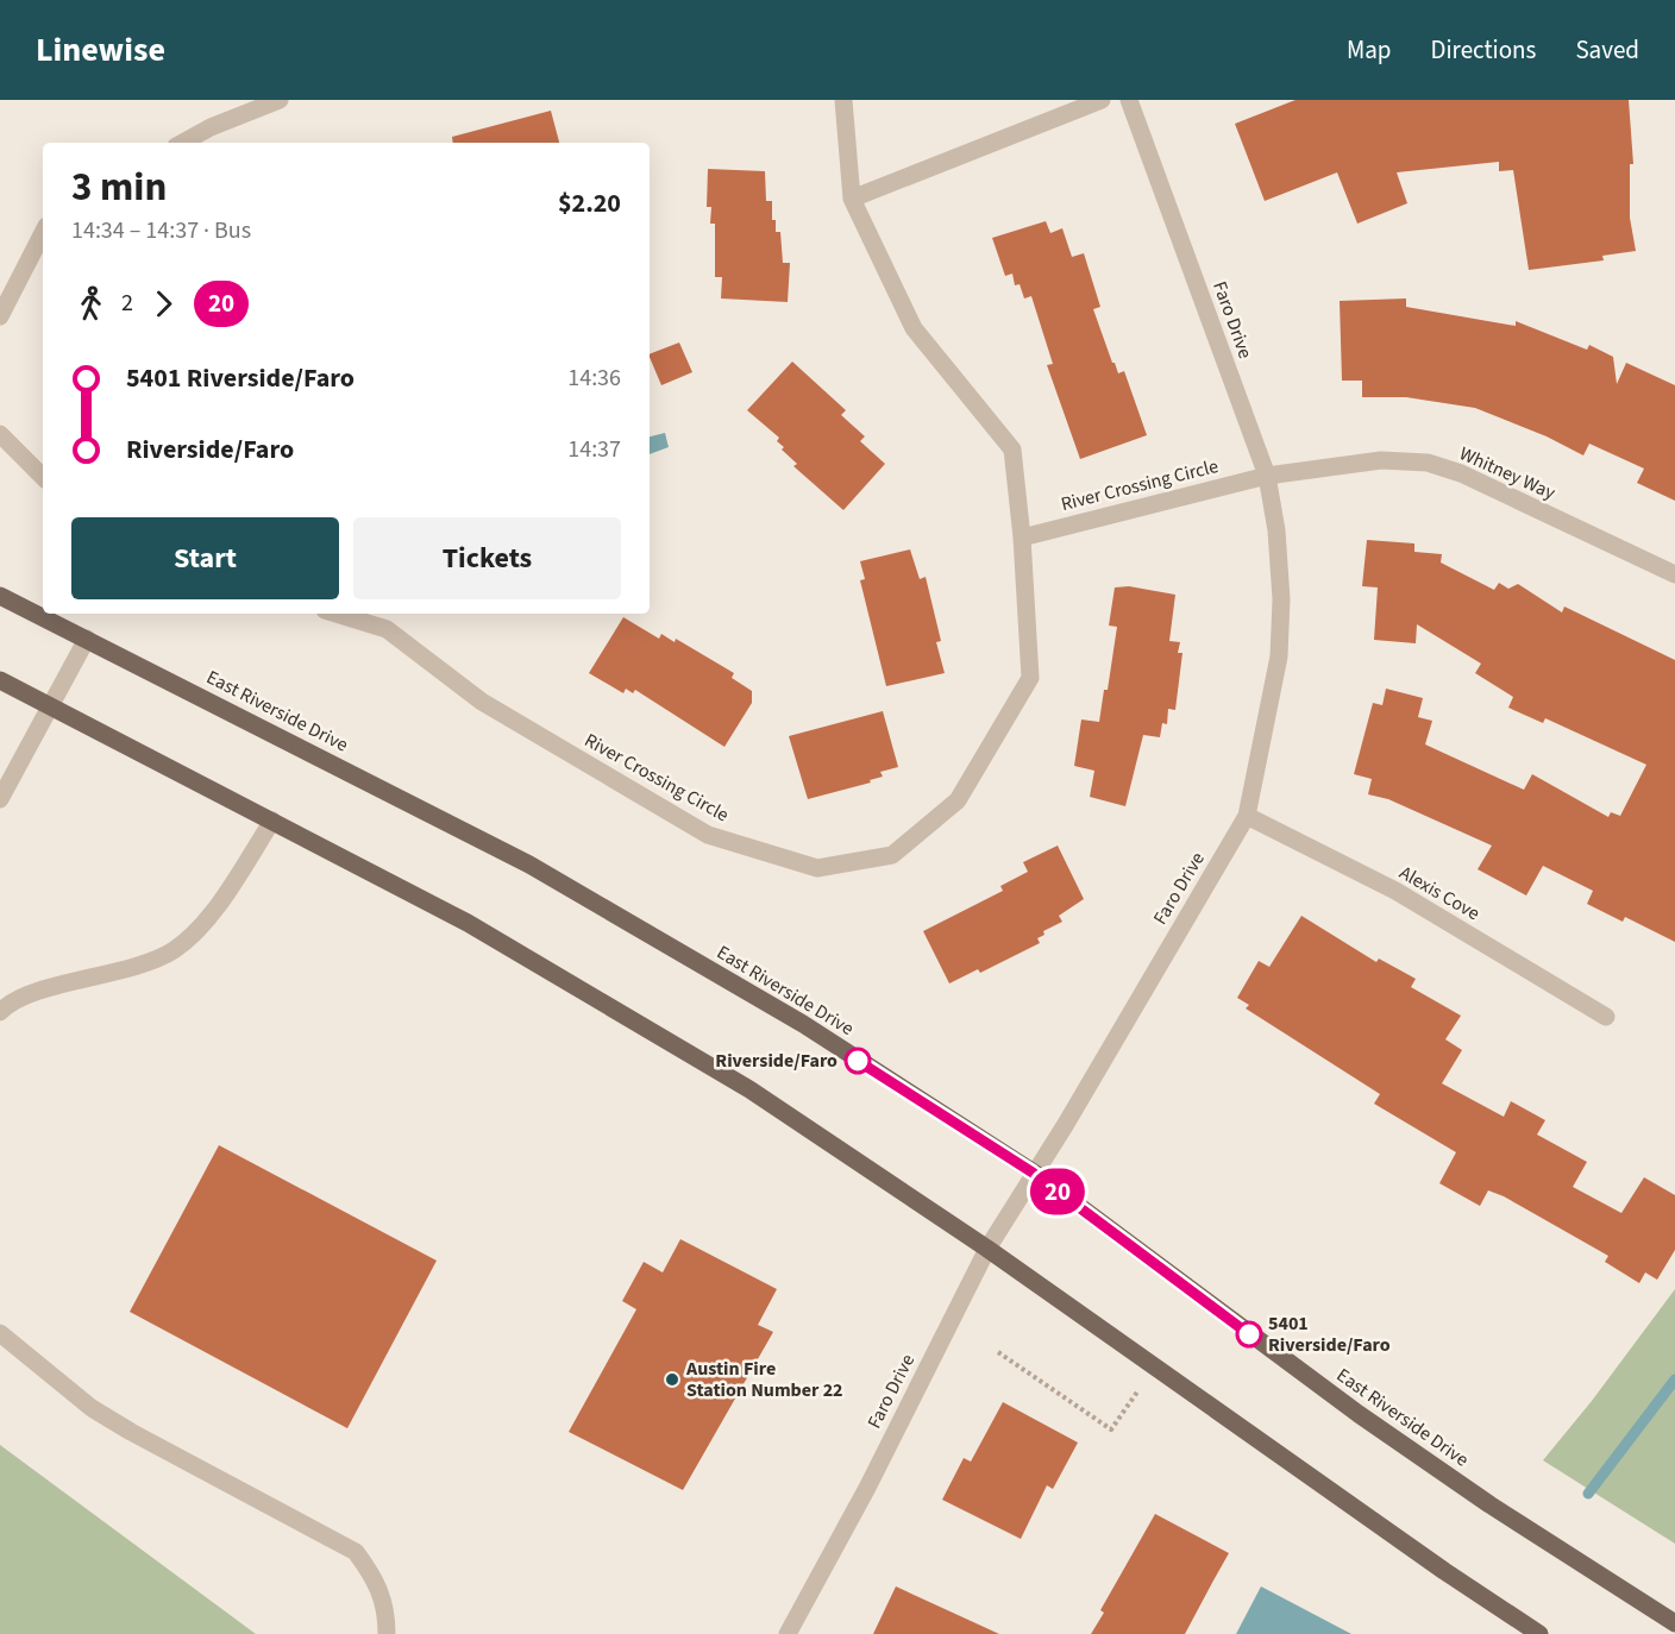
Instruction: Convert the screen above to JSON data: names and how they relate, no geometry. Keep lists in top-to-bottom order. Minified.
{"streets":{"main road":["East Riverside Drive"],"street":["Faro Drive","Whitney Way","River Crossing Circle","Alexis Cove"]},"crossings":[["Faro Drive","Whitney Way"],["Faro Drive","River Crossing Circle"],["Faro Drive","East Riverside Drive"],["Faro Drive","Alexis Cove"],["Whitney Way","River Crossing Circle"]],"places":["Riverside/Faro","5401 Riverside/Faro","Austin Fire Station Number 22"],"lines":["bus line 20"],"page":{"header":"Linewise","nav":["Map","Directions","Saved"],"on_map":"20","heading":["3 min","14:34 – 14:37 · Bus","$2.20"],"legs":["2","20"],"list":[{"name":"5401 Riverside/Faro","value":"14:36"},{"name":"Riverside/Faro","value":"14:37"}],"buttons":["Start","Tickets"]}}
